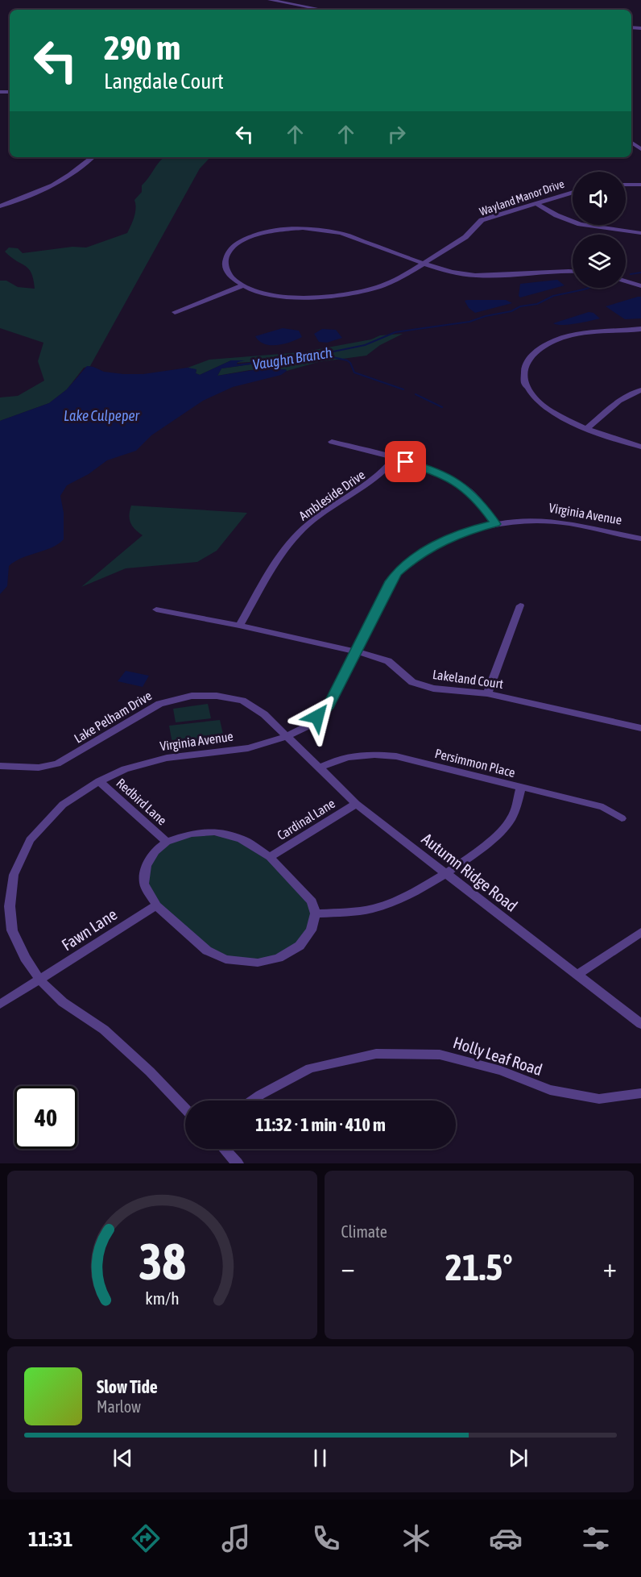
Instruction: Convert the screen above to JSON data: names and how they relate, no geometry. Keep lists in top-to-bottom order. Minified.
{"streets":{"street":["Wayland Manor Drive","Ambleside Drive","Virginia Avenue","Lakeland Court","Lake Pelham Drive","Persimmon Place","Redbird Lane","Cardinal Lane","Autumn Ridge Road","Fawn Lane","Holly Leaf Road"]},"crossings":[["Ambleside Drive","Lakeland Court"],["Virginia Avenue","Lakeland Court"],["Virginia Avenue","Lake Pelham Drive"],["Virginia Avenue","Redbird Lane"],["Virginia Avenue","Autumn Ridge Road"],["Virginia Avenue","Fawn Lane"],["Lake Pelham Drive","Autumn Ridge Road"],["Persimmon Place","Autumn Ridge Road"],["Redbird Lane","Cardinal Lane"],["Redbird Lane","Fawn Lane"],["Cardinal Lane","Autumn Ridge Road"],["Cardinal Lane","Fawn Lane"]],"water":["Vaughn Branch","Lake Culpeper"],"page":{"turn":["290 m","Langdale Court"],"limit":"40","trip":"11:32 · 1 min · 410 m","tile":"Climate","heat":["−","21.5°","+"],"song":["Slow Tide","Marlow"],"tabs":"11:31","gauge":["38","km/h"]}}
